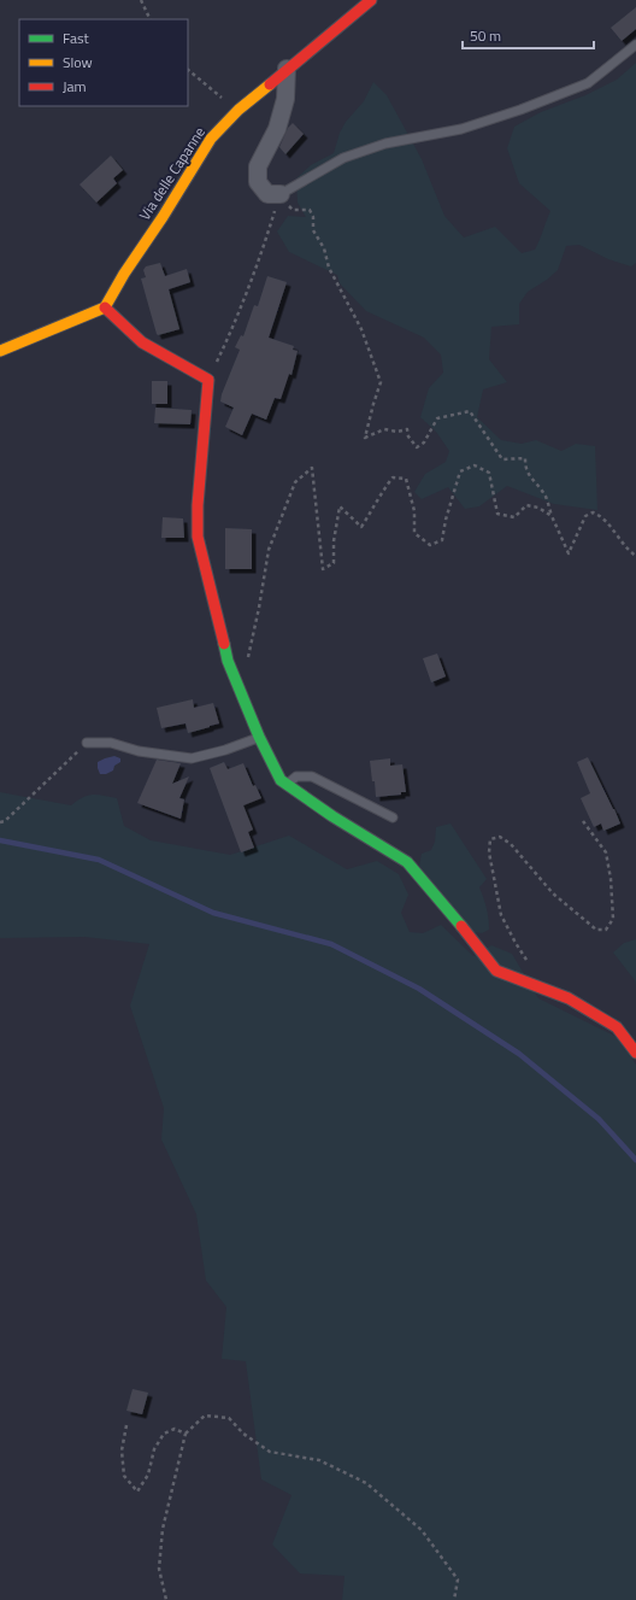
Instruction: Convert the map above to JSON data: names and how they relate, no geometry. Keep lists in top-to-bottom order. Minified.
{"streets":{"street":["Via delle Capanne"]},"legend":["Fast","Slow","Jam"],"scale_bar":"50 m"}
